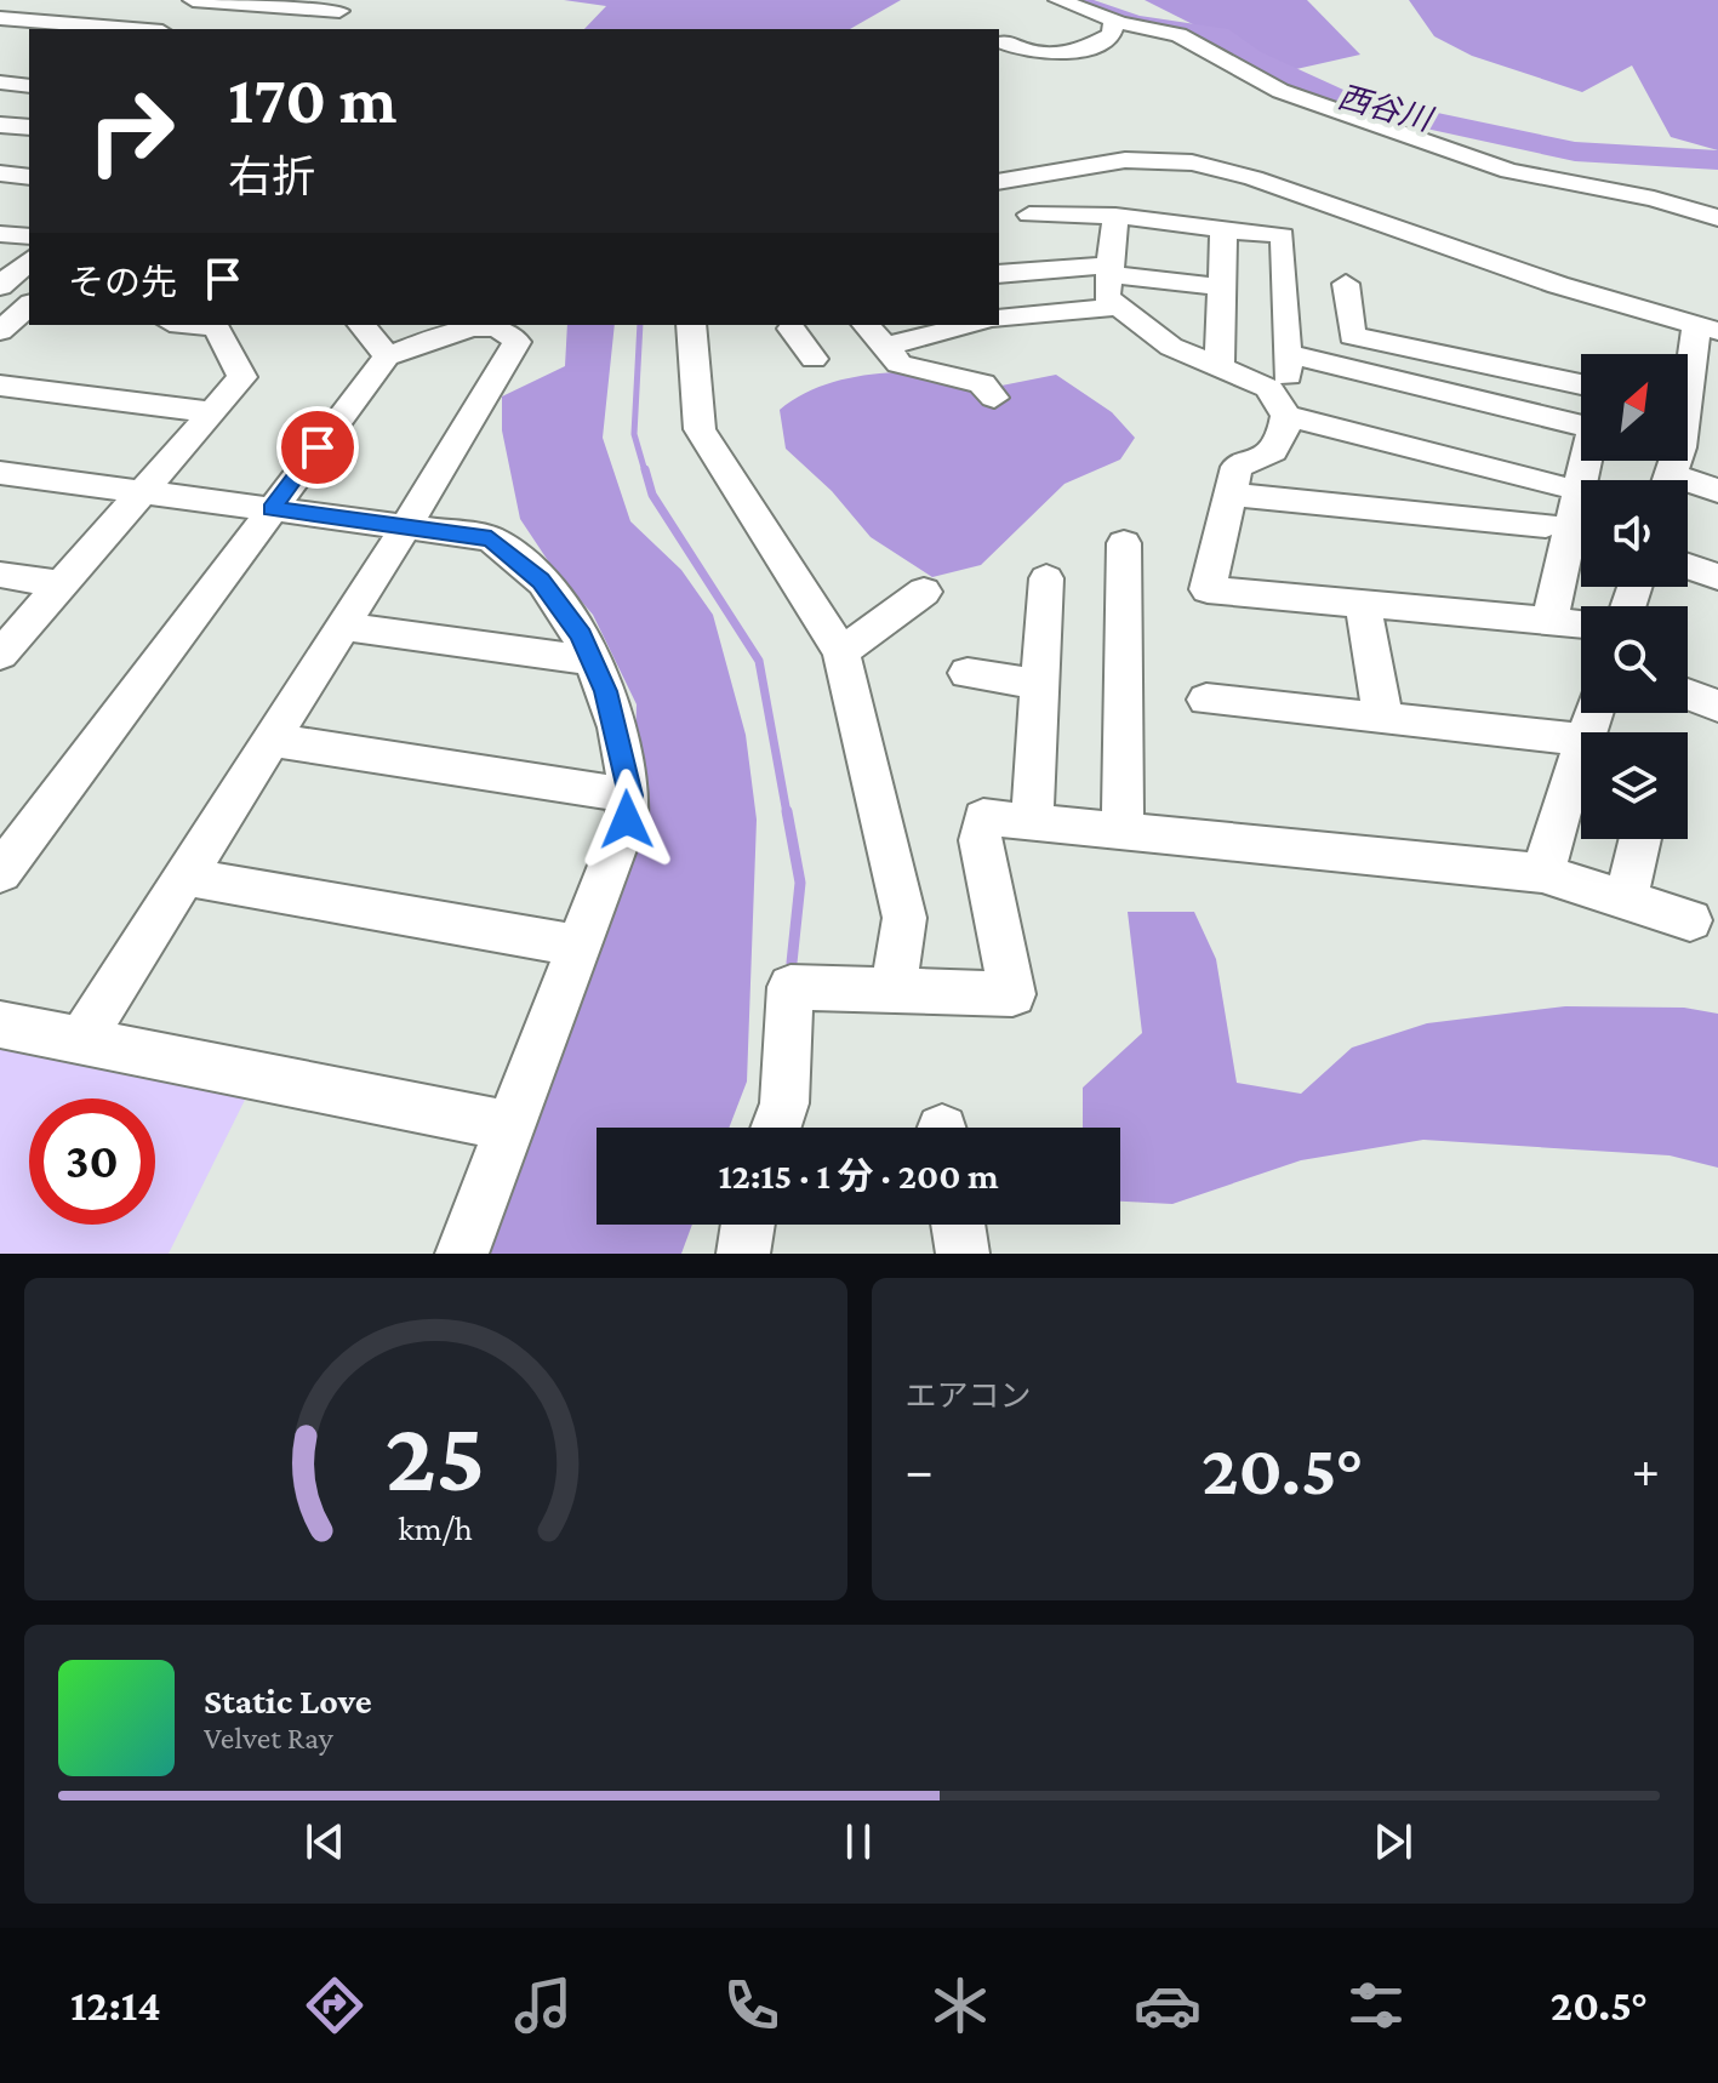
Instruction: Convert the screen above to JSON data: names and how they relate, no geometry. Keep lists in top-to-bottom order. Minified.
{"water":["西谷川"],"north":"top right","page":{"turn":["170 m","右折"],"then":"その先","limit":"30","trip":"12:15 · 1 分 · 200 m","tile":"エアコン","heat":["−","20.5°","+"],"song":["Static Love","Velvet Ray"],"tabs":["12:14","20.5°"],"gauge":["25","km/h"]}}
